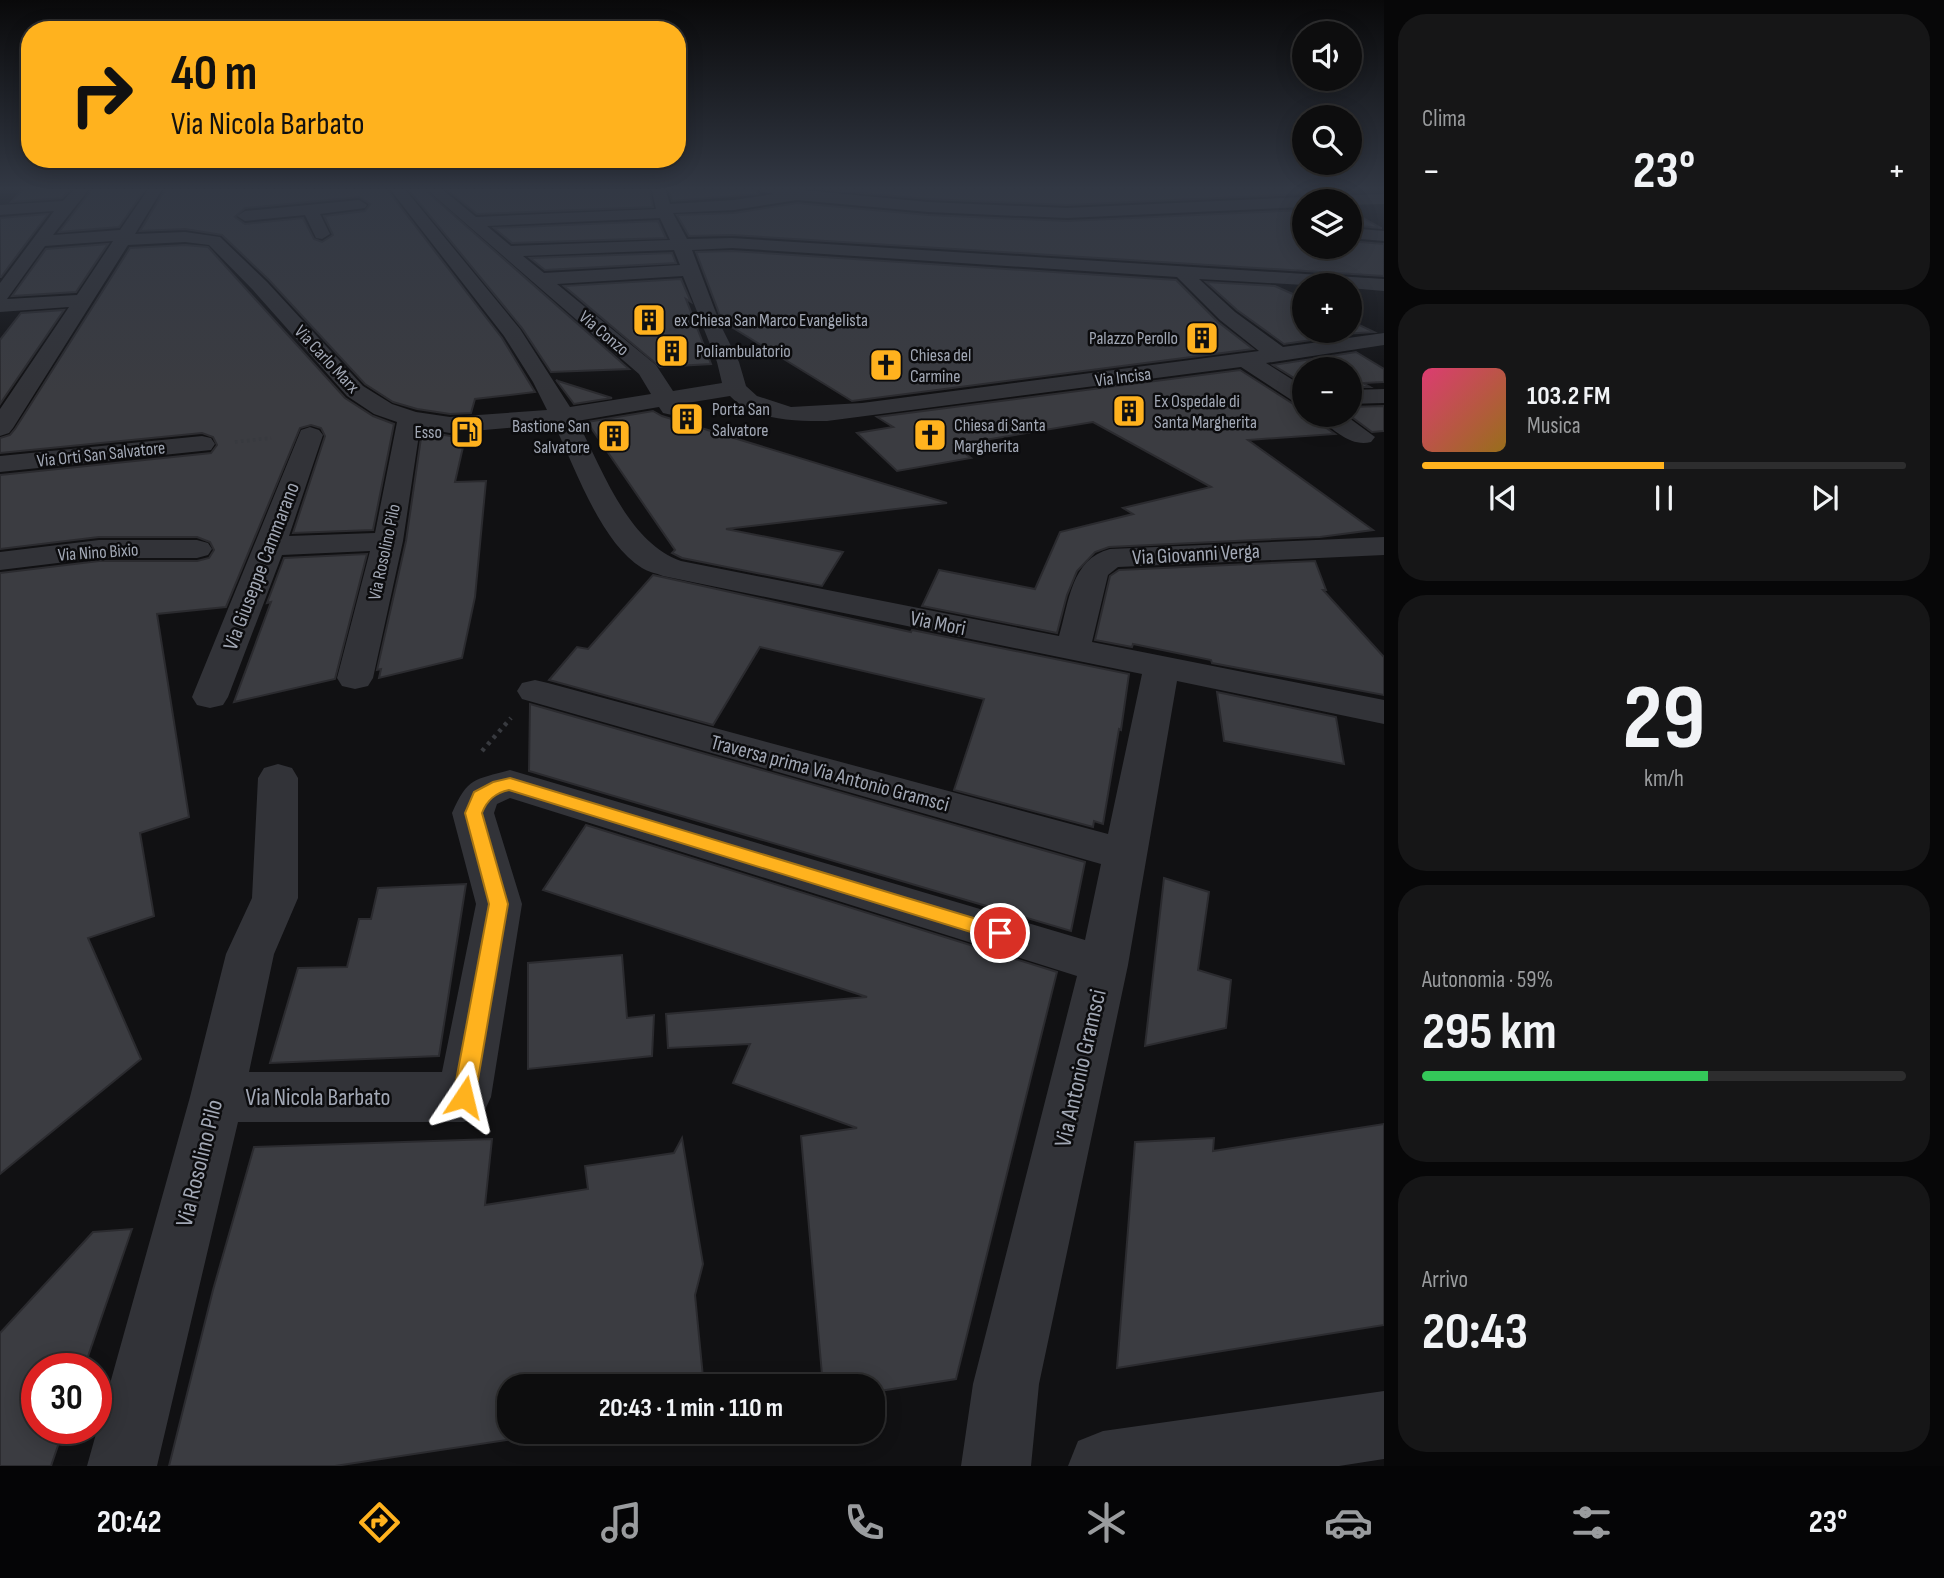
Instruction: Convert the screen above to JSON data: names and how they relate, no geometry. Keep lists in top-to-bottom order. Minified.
{"streets":{"street":["Via Conzo","Via Carlo Marx","Via Incisa","Via Orti San Salvatore","Via Nino Bixio","Via Rosolino Pilo","Via Giovanni Verga","Via Giuseppe Cammarano","Via Mori","Traversa prima Via Antonio Gramsci","Via Antonio Gramsci","Via Nicola Barbato"]},"crossings":[["Via Conzo","Via Carlo Marx"],["Via Carlo Marx","Via Incisa"],["Via Carlo Marx","Via Rosolino Pilo"],["Via Carlo Marx","Via Mori"],["Via Rosolino Pilo","Via Nicola Barbato"],["Via Giovanni Verga","Via Mori"],["Via Mori","Via Antonio Gramsci"],["Traversa prima Via Antonio Gramsci","Via Antonio Gramsci"]],"places":{"building":["ex Chiesa San Marco Evangelista","Palazzo Perollo","Poliambulatorio","Ex Ospedale di Santa Margherita","Porta San Salvatore","Bastione San Salvatore"],"church":["Chiesa del Carmine","Chiesa di Santa Margherita"],"fuel station":["Esso"]},"page":{"tile":["Clima",["29","km/h"],["Autonomia · 59%","295 km"],["Arrivo","20:43"]],"map_buttons":["+","−"],"turn":["40 m","Via Nicola Barbato"],"heat":["−","23°","+"],"song":["103.2 FM","Musica"],"limit":"30","trip":"20:43 · 1 min · 110 m","tabs":["20:42","23°"]}}
